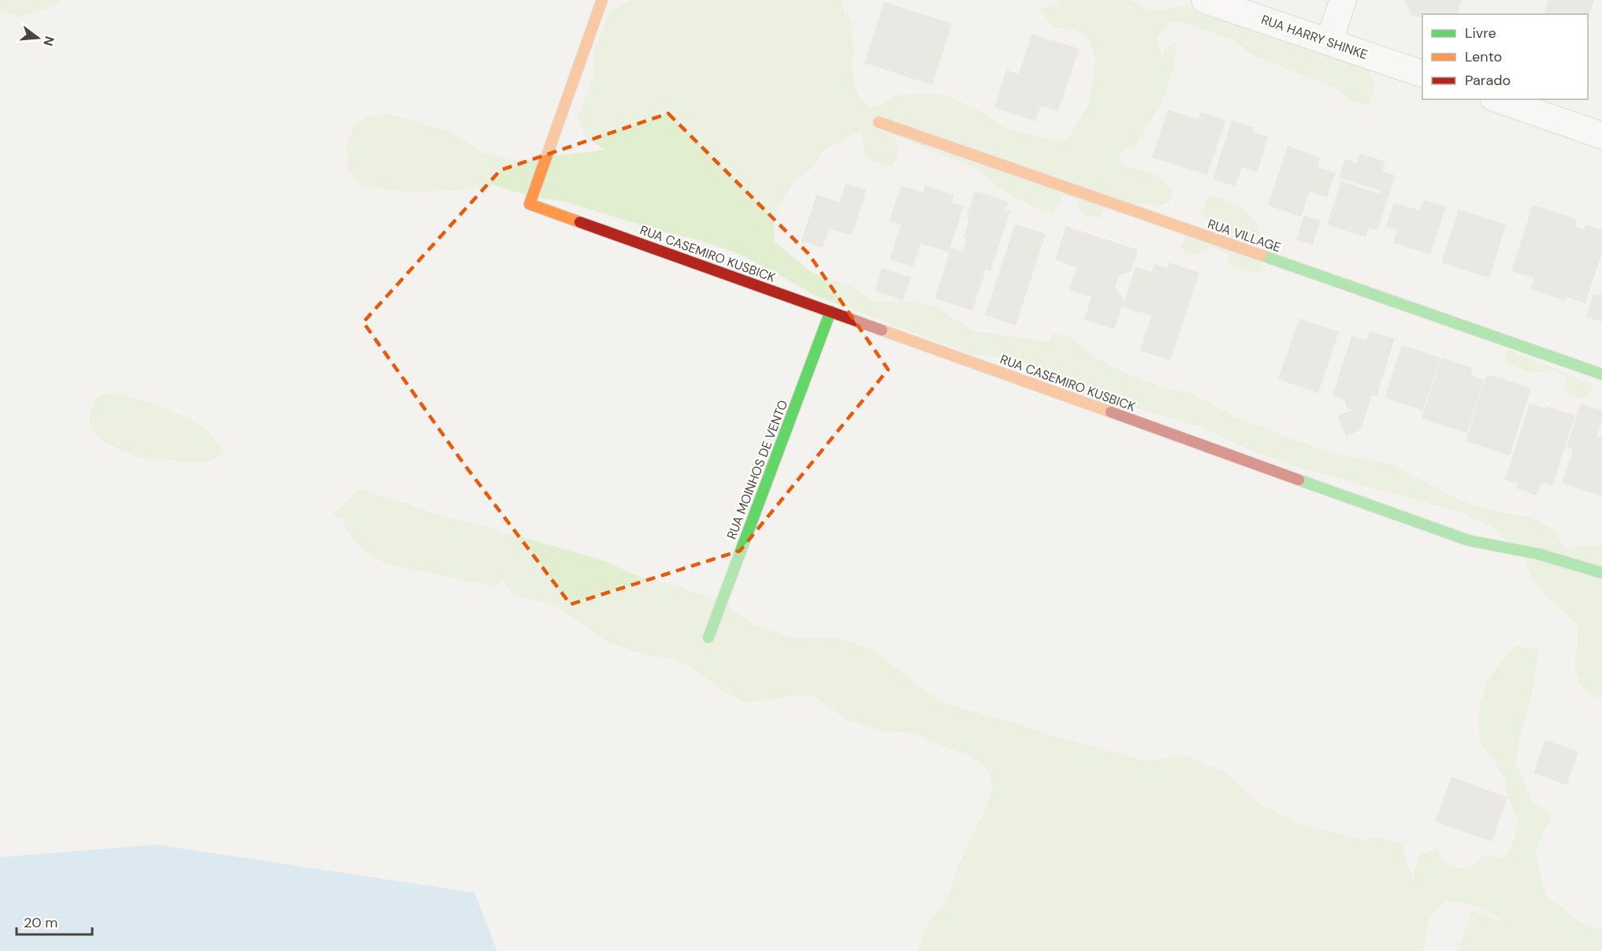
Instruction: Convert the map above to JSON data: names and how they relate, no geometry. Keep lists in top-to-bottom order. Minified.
{"streets":{"street":["RUA HARRY SHINKE","RUA VILLAGE","RUA CASEMIRO KUSBICK","RUA MOINHOS DE VENTO"]},"crossings":[["RUA CASEMIRO KUSBICK","RUA MOINHOS DE VENTO"]],"legend":["Livre","Lento","Parado"],"scale_bar":"20 m","north":"right"}
